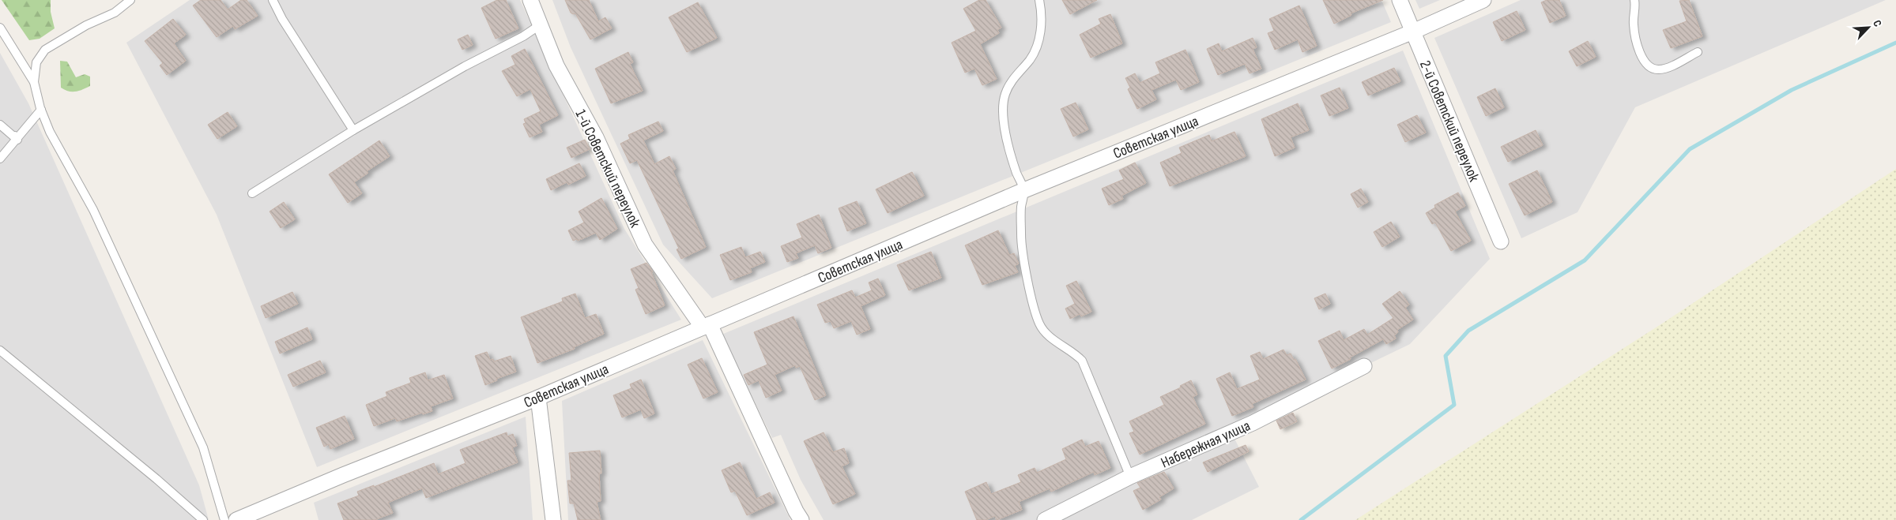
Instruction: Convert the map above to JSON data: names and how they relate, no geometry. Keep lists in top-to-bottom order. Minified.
{"streets":{"street":["2-й Советский переулок","Советская улица","1-й Советский переулок","Набережная улица"]},"crossings":[["2-й Советский переулок","Советская улица"],["Советская улица","1-й Советский переулок"]],"north":"top right"}
